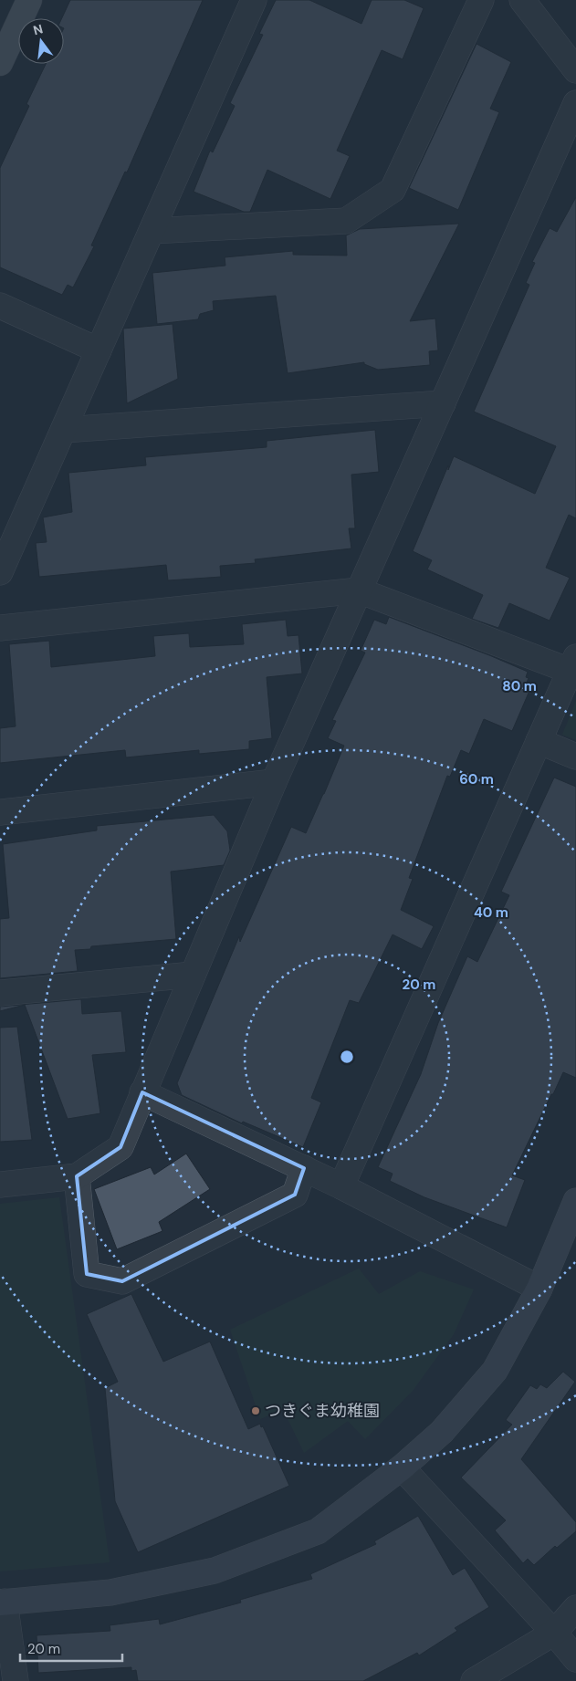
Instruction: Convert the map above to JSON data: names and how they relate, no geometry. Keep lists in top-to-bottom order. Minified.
{"places":["つきぐま幼稚園"],"scale_bar":"20 m","north":"top","rings":["80 m","60 m","40 m","20 m"]}
